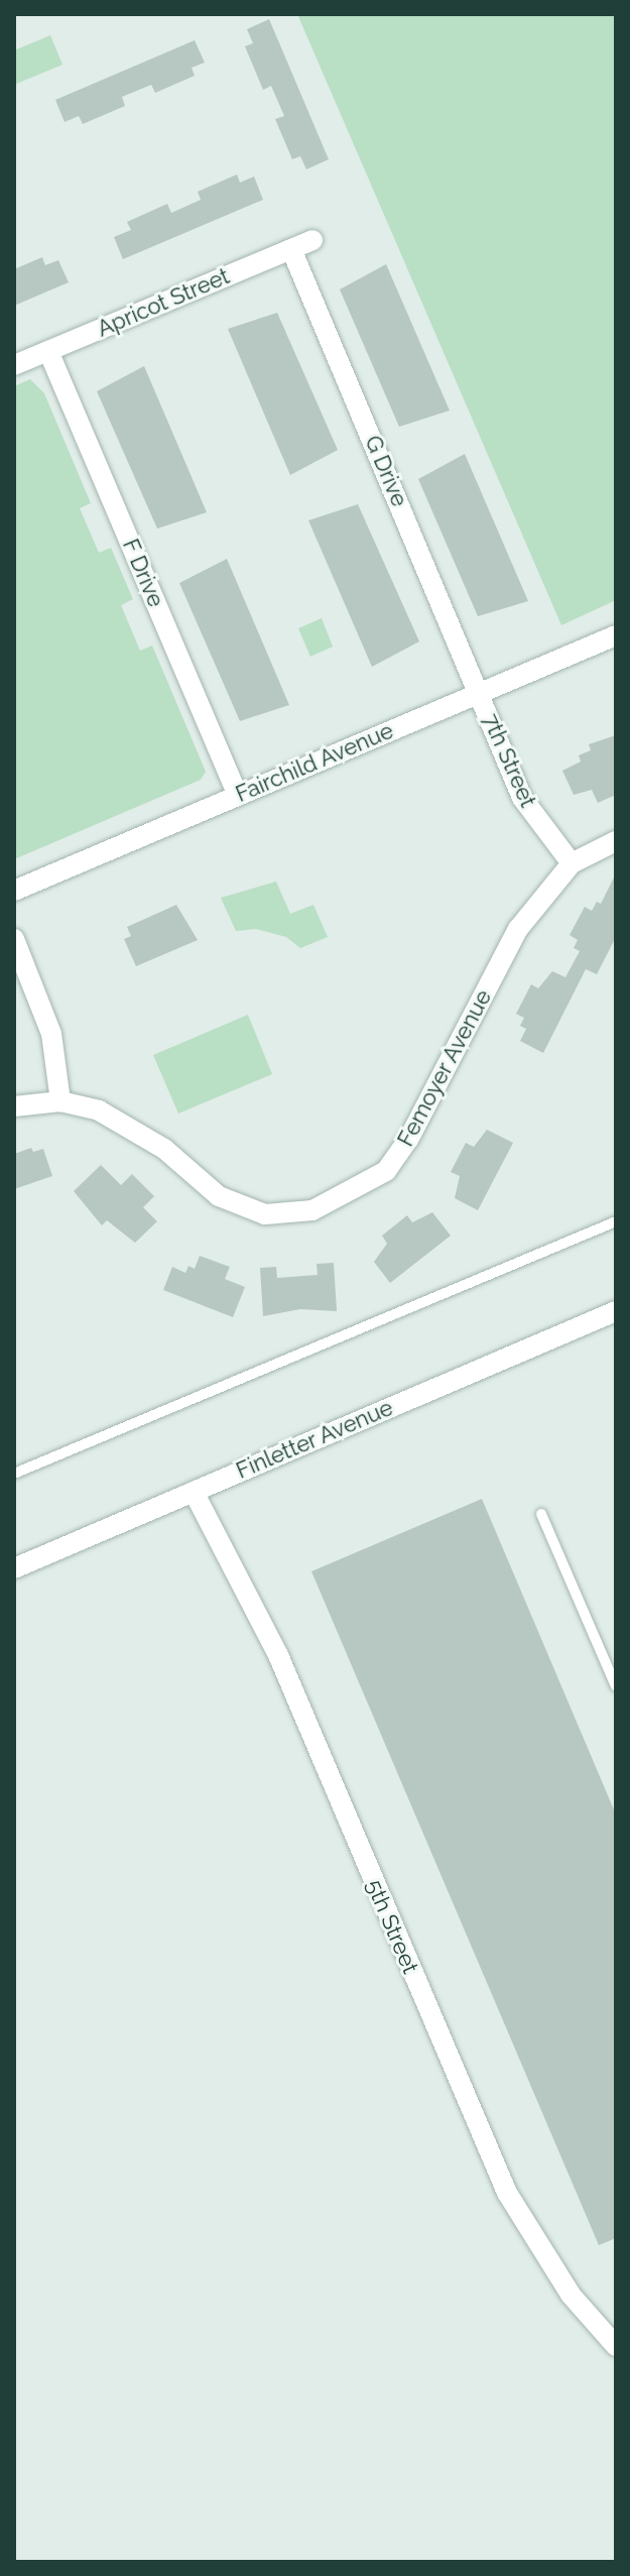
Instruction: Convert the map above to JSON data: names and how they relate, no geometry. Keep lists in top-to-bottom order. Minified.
{"streets":{"street":["Apricot Street","G Drive","F Drive","7th Street","Fairchild Avenue","Femoyer Avenue","Finletter Avenue","5th Street"]},"crossings":[["Apricot Street","G Drive"],["Apricot Street","F Drive"],["G Drive","7th Street"],["G Drive","Fairchild Avenue"],["F Drive","Fairchild Avenue"],["7th Street","Fairchild Avenue"],["7th Street","Femoyer Avenue"],["Finletter Avenue","5th Street"]]}
